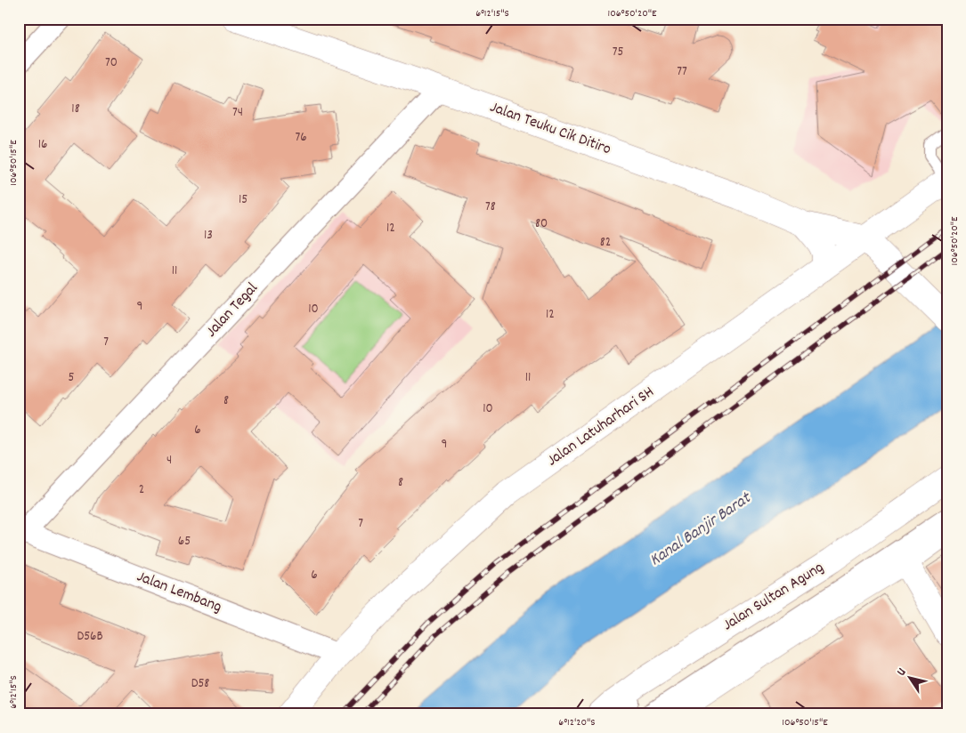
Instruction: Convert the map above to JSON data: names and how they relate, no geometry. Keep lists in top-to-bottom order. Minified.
{"streets":{"main road":["Jalan Teuku Cik Ditiro","Jalan Latuharhari SH","Jalan Sultan Agung"],"street":["Jalan Tegal","Jalan Lembang"]},"crossings":[["Jalan Teuku Cik Ditiro","Jalan Tegal"],["Jalan Teuku Cik Ditiro","Jalan Latuharhari SH"],["Jalan Tegal","Jalan Lembang"],["Jalan Latuharhari SH","Jalan Lembang"]],"water":["Kanal Banjir Barat"],"house_numbers":["75","70","77","18","74","76","16","15","78","80","12","13","82","11","9","10","12","7","5","11","8","10","6","9","4","8","2","7","65","6","D56B","D58"],"north":"top left","coordinates":["6°12'15\"S","106°50'20\"E","106°50'15\"E","6°12'20\"S"]}
